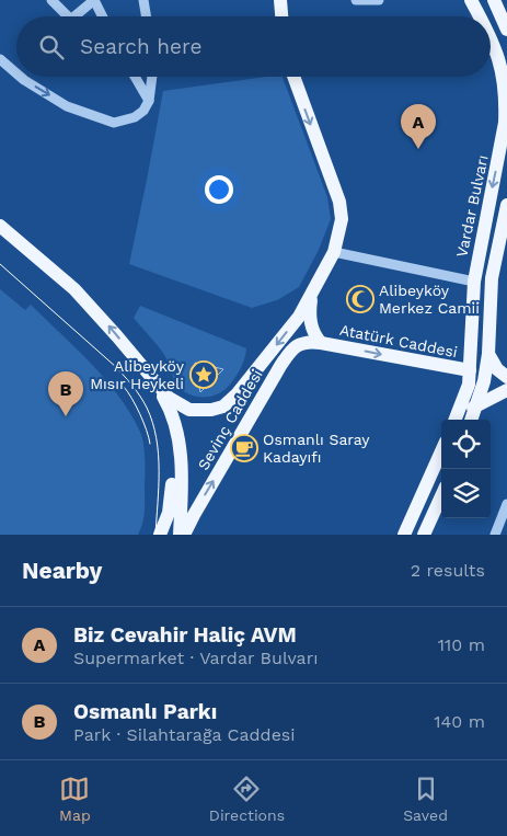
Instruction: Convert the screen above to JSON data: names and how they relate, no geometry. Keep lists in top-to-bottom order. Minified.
{"streets":{"main road":["Vardar Bulvarı","Atatürk Caddesi","Sevinç Caddesi"]},"crossings":[["Vardar Bulvarı","Atatürk Caddesi"],["Atatürk Caddesi","Sevinç Caddesi"]],"one_way":["Atatürk Caddesi","Sevinç Caddesi"],"places":{"mosque":["Alibeyköy Merkez Camii"],"place":["Alibeyköy Mısır Heykeli"],"cafe":["Osmanlı Saray Kadayıfı"]},"page":{"search":"Search here","pins":["A","B"],"heading":["Nearby","2 results"],"list":[{"mark":"A","name":"Biz Cevahir Haliç AVM","note":"Supermarket · Vardar Bulvarı","value":"110 m"},{"mark":"B","name":"Osmanlı Parkı","note":"Park · Silahtarağa Caddesi","value":"140 m"}],"nav":["Map","Directions","Saved"]}}
